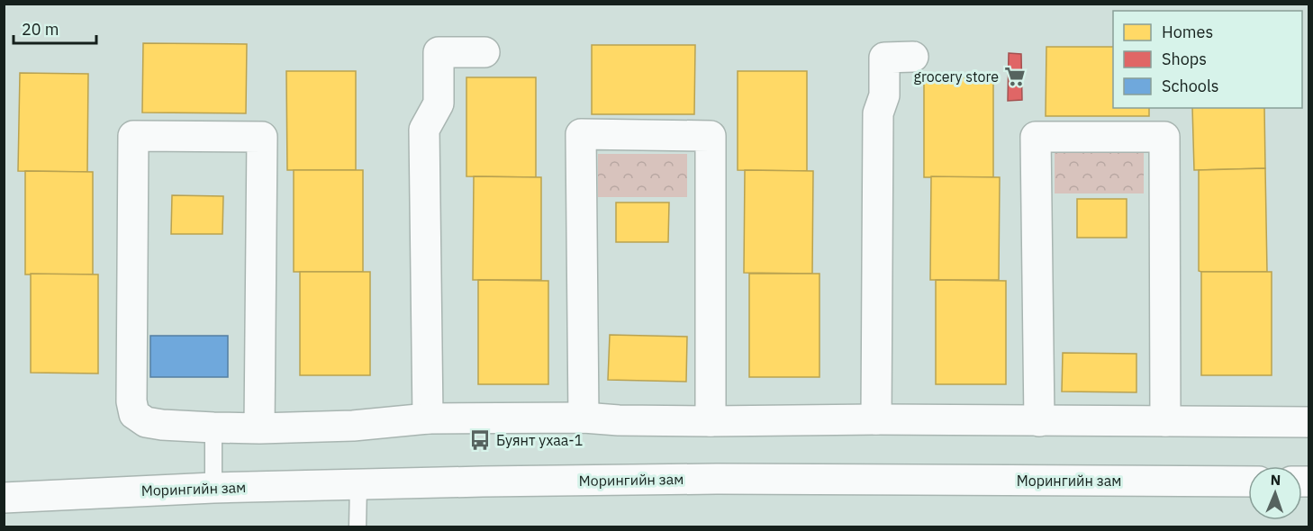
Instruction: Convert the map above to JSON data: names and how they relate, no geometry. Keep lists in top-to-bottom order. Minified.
{"streets":{"street":["Морингийн зам"]},"places":{"supermarket":["grocery store"],"bus stop":["Буянт ухаа-1"]},"legend":["Homes","Shops","Schools"],"scale_bar":"20 m","north":"top"}
